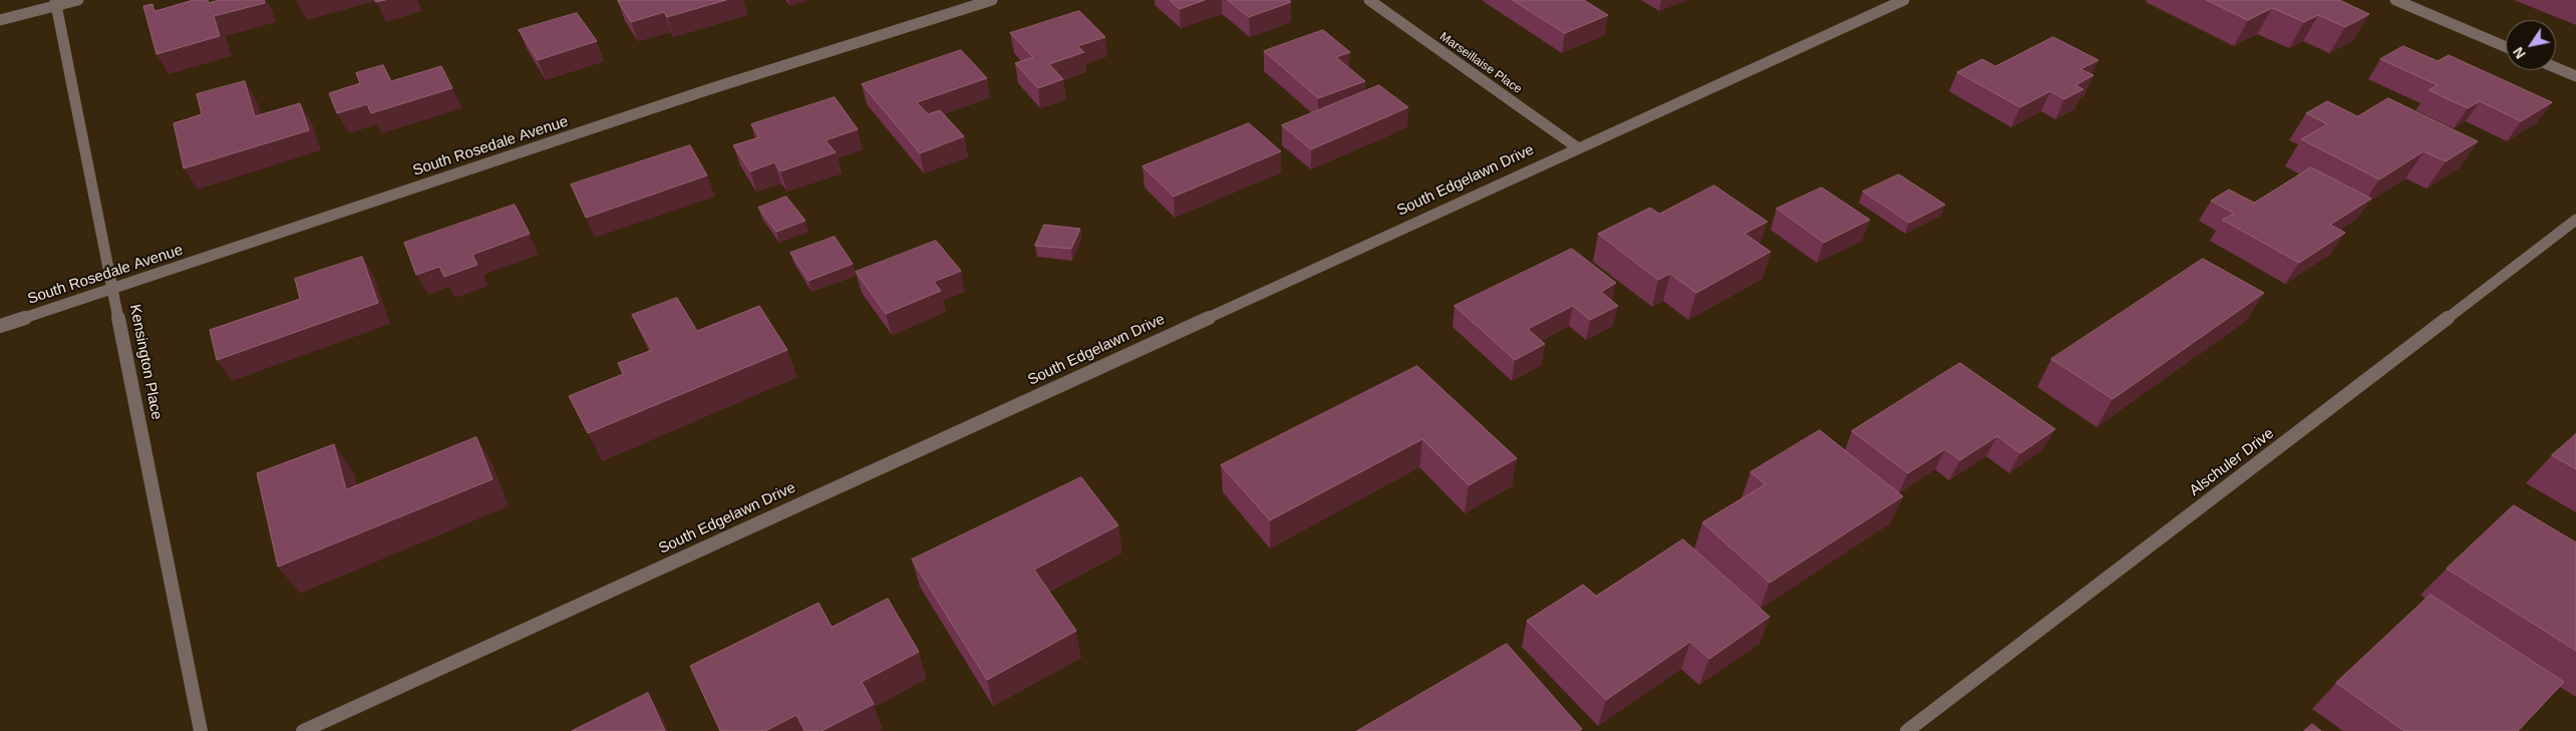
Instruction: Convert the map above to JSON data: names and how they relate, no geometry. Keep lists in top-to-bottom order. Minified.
{"streets":{"street":["Marseillaise Place","South Rosedale Avenue","South Edgelawn Drive","Kensington Place","Alschuler Drive"]},"crossings":[["Marseillaise Place","South Edgelawn Drive"],["South Rosedale Avenue","Kensington Place"]],"north":"bottom left"}
